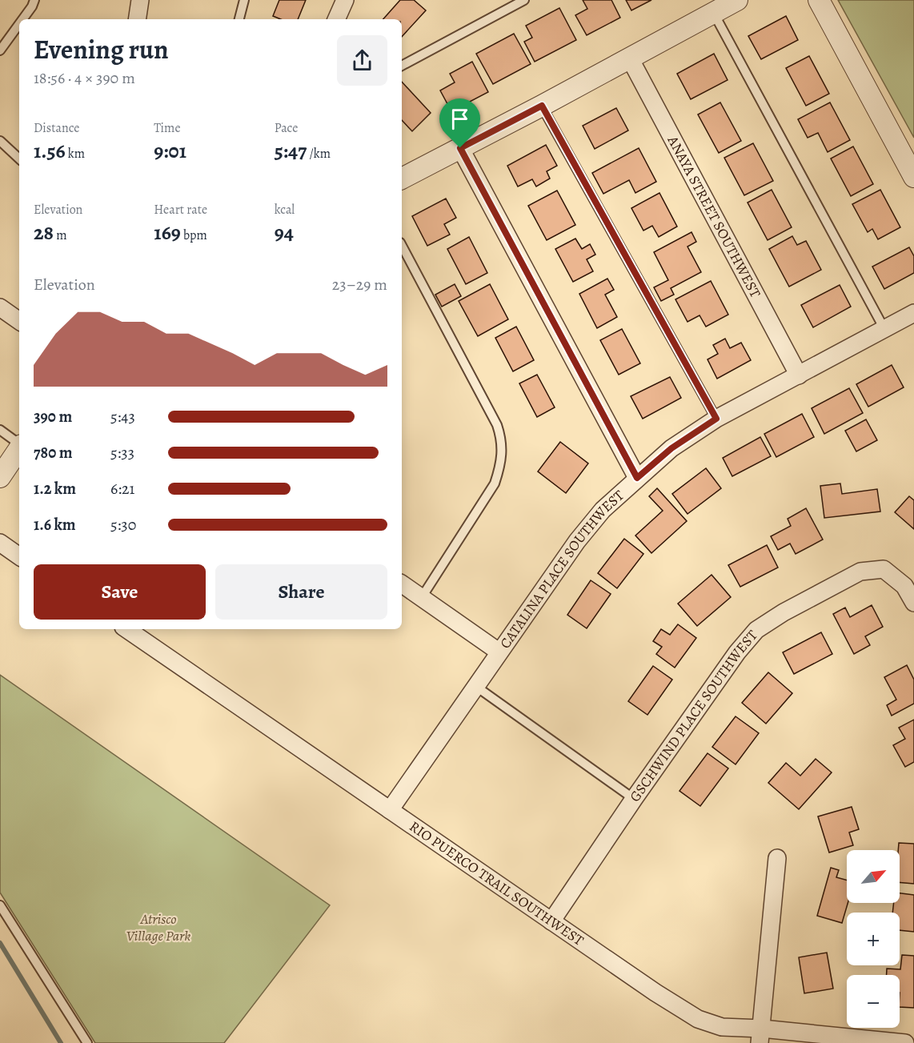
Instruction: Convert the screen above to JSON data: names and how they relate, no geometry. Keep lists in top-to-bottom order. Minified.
{"streets":{"street":["ANAYA STREET SOUTHWEST","CATALINA PLACE SOUTHWEST","GSCHWIND PLACE SOUTHWEST","RIO PUERCO TRAIL SOUTHWEST"]},"crossings":[["ANAYA STREET SOUTHWEST","CATALINA PLACE SOUTHWEST"],["CATALINA PLACE SOUTHWEST","RIO PUERCO TRAIL SOUTHWEST"],["GSCHWIND PLACE SOUTHWEST","RIO PUERCO TRAIL SOUTHWEST"]],"parks":["Atrisco Village Park"],"north":"top right","page":{"heading":["Evening run","18:56 · 4 × 390 m"],"stats":[["Distance","1.56 km"],["Time","9:01"],["Pace","5:47 /km"],["Elevation","28 m"],["Heart rate","169 bpm"],["kcal","94"]],"chart":["Elevation","23–29 m"],"list":[{"name":"390 m","note":"5:43"},{"name":"780 m","note":"5:33"},{"name":"1.2 km","note":"6:21"},{"name":"1.6 km","note":"5:30"}],"buttons":["Save","Share"],"map_buttons":["+","−"]}}
